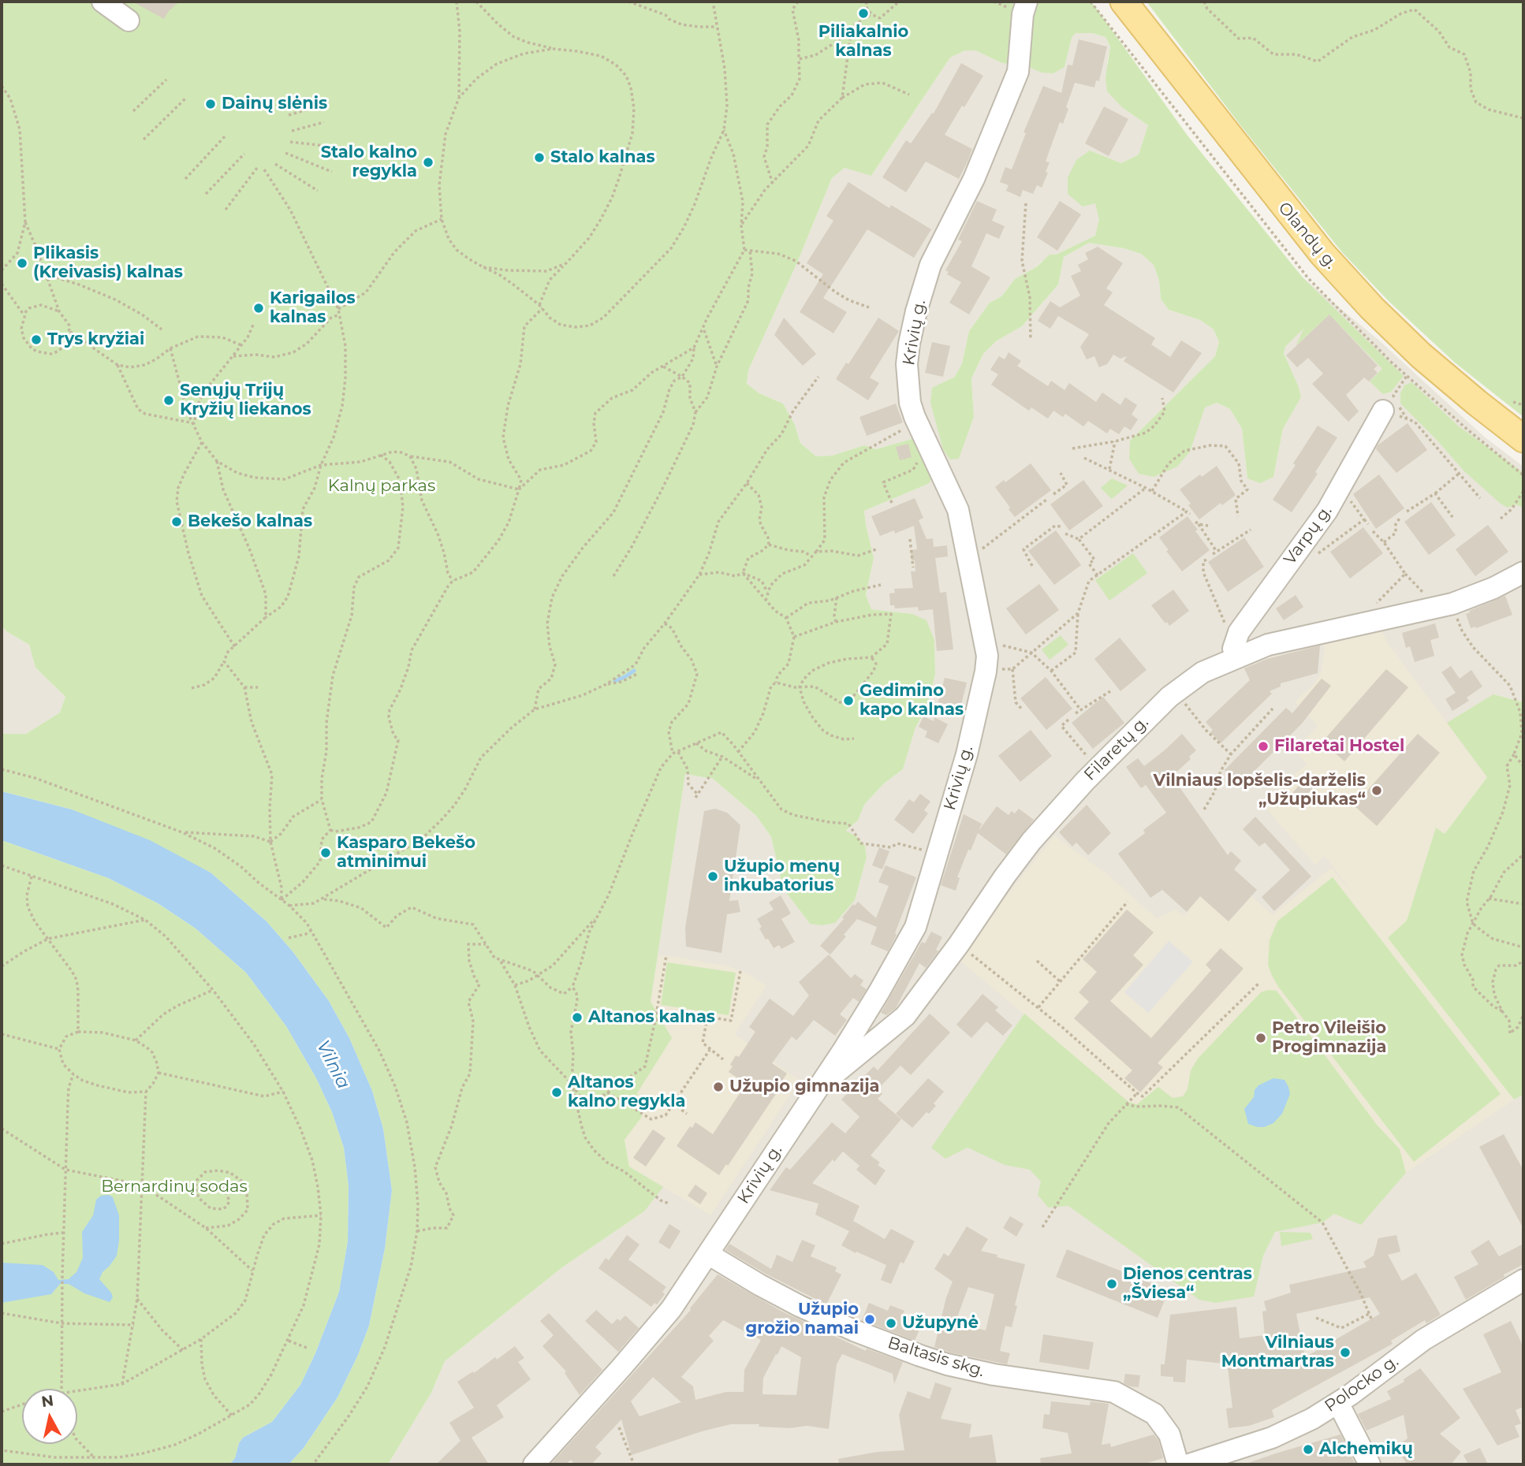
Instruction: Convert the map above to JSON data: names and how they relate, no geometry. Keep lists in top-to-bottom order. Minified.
{"streets":{"main road":["Olandų g."],"street":["Krivių g.","Varpų g.","Filaretų g.","Baltasis skg.","Polocko g."]},"crossings":[["Krivių g.","Filaretų g."],["Krivių g.","Baltasis skg."],["Varpų g.","Filaretų g."]],"water":["Vilnia"],"parks":["Kalnų parkas","Bernardinų sodas"],"places":["Piliakalnio kalnas","Dainų slėnis","Stalo kalnas","Stalo kalno regykla","Plikasis (Kreivasis) kalnas","Karigailos kalnas","Trys kryžiai","Senųjų Trijų Kryžių liekanos","Bekešo kalnas","Gedimino kapo kalnas","Filaretai Hostel","Vilniaus lopšelis-darželis „Užupiukas“","Kasparo Bekešo atminimui","Užupio menų inkubatorius","Altanos kalnas","Petro Vileišio Progimnazija","Užupio gimnazija","Altanos kalno regykla","Dienos centras „Šviesa“","Užupio grožio namai","Užupynė","Vilniaus Montmartras","Alchemikų"],"north":"top"}
